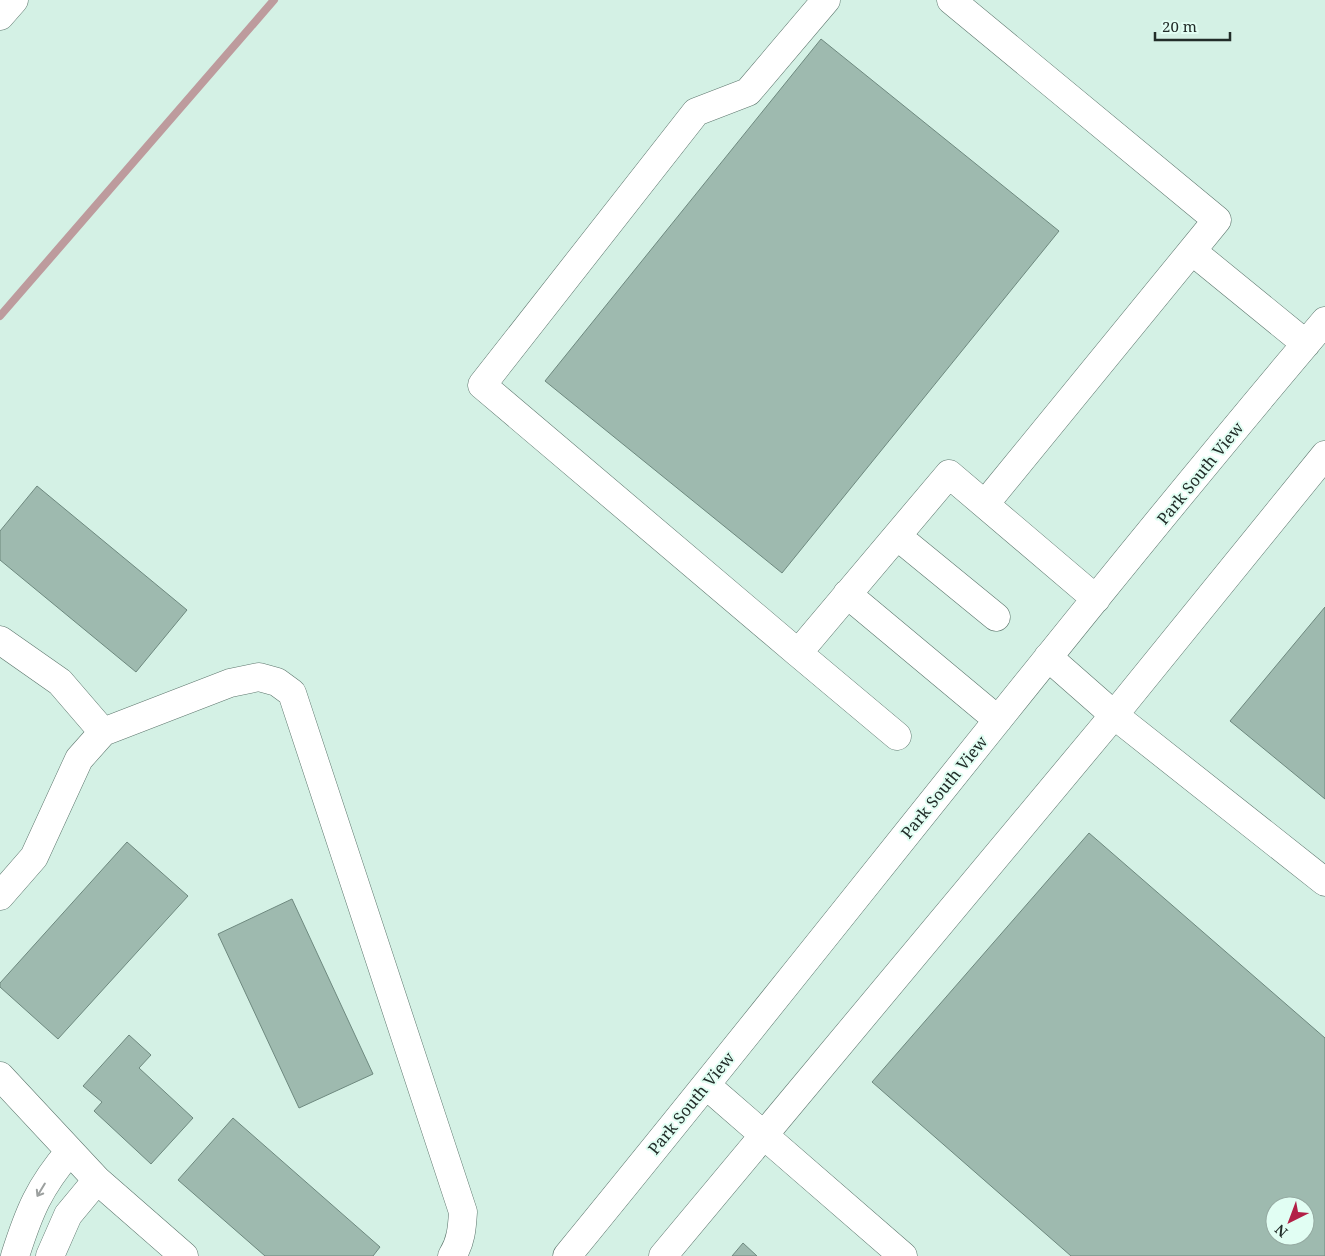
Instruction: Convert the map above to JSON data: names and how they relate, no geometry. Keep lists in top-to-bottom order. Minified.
{"streets":{"street":["Park South View"]},"scale_bar":"20 m","north":"bottom left"}
